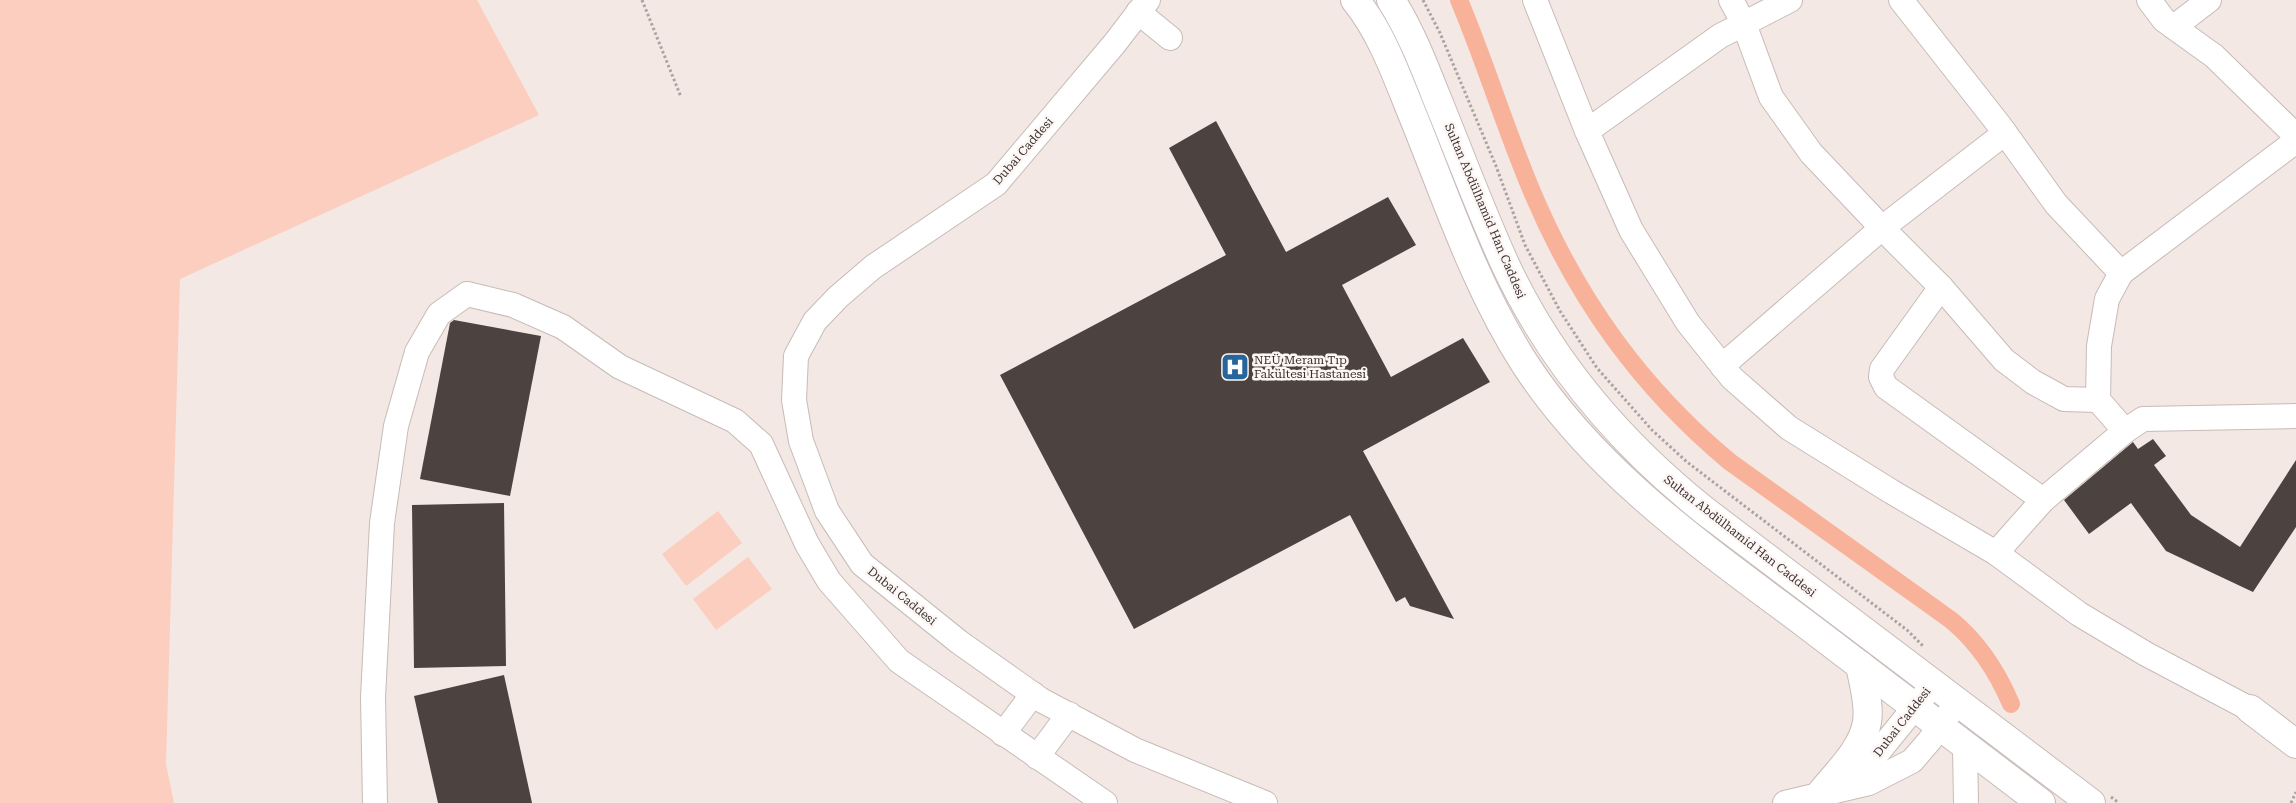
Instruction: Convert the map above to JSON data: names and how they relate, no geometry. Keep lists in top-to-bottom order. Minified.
{"streets":{"main road":["Sultan Abdülhamid Han Caddesi"],"street":["Dubai Caddesi"]},"crossings":[["Dubai Caddesi","Sultan Abdülhamid Han Caddesi"]],"places":{"hospital":["NEÜ Meram Tıp Fakültesi Hastanesi"]}}
